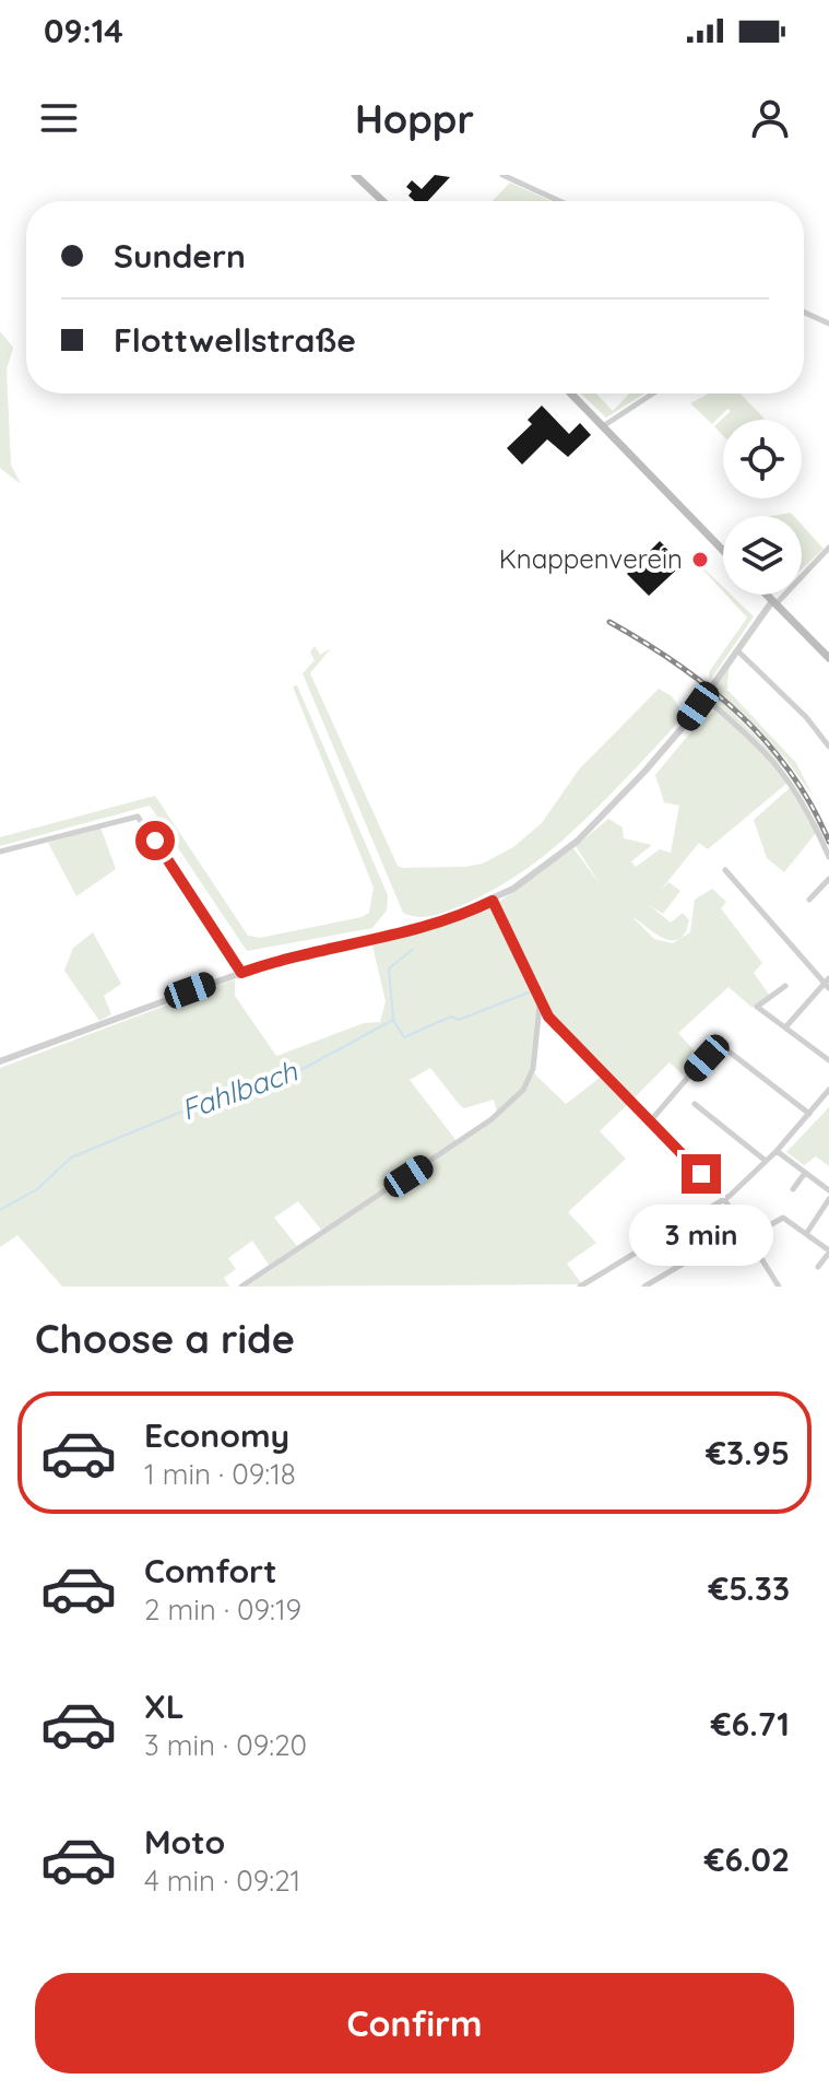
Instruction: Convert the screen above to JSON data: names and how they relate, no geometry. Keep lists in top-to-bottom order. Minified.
{"water":["Fahlbach"],"places":["Knappenverein"],"page":{"status":"09:14","header":"Hoppr","banner":["Sundern","Flottwellstraße"],"bubble":"3 min","heading":"Choose a ride","list":[{"name":"Economy","note":"1 min · 09:18","value":"€3.95"},{"name":"Comfort","note":"2 min · 09:19","value":"€5.33"},{"name":"XL","note":"3 min · 09:20","value":"€6.71"},{"name":"Moto","note":"4 min · 09:21","value":"€6.02"}],"buttons":"Confirm"}}
